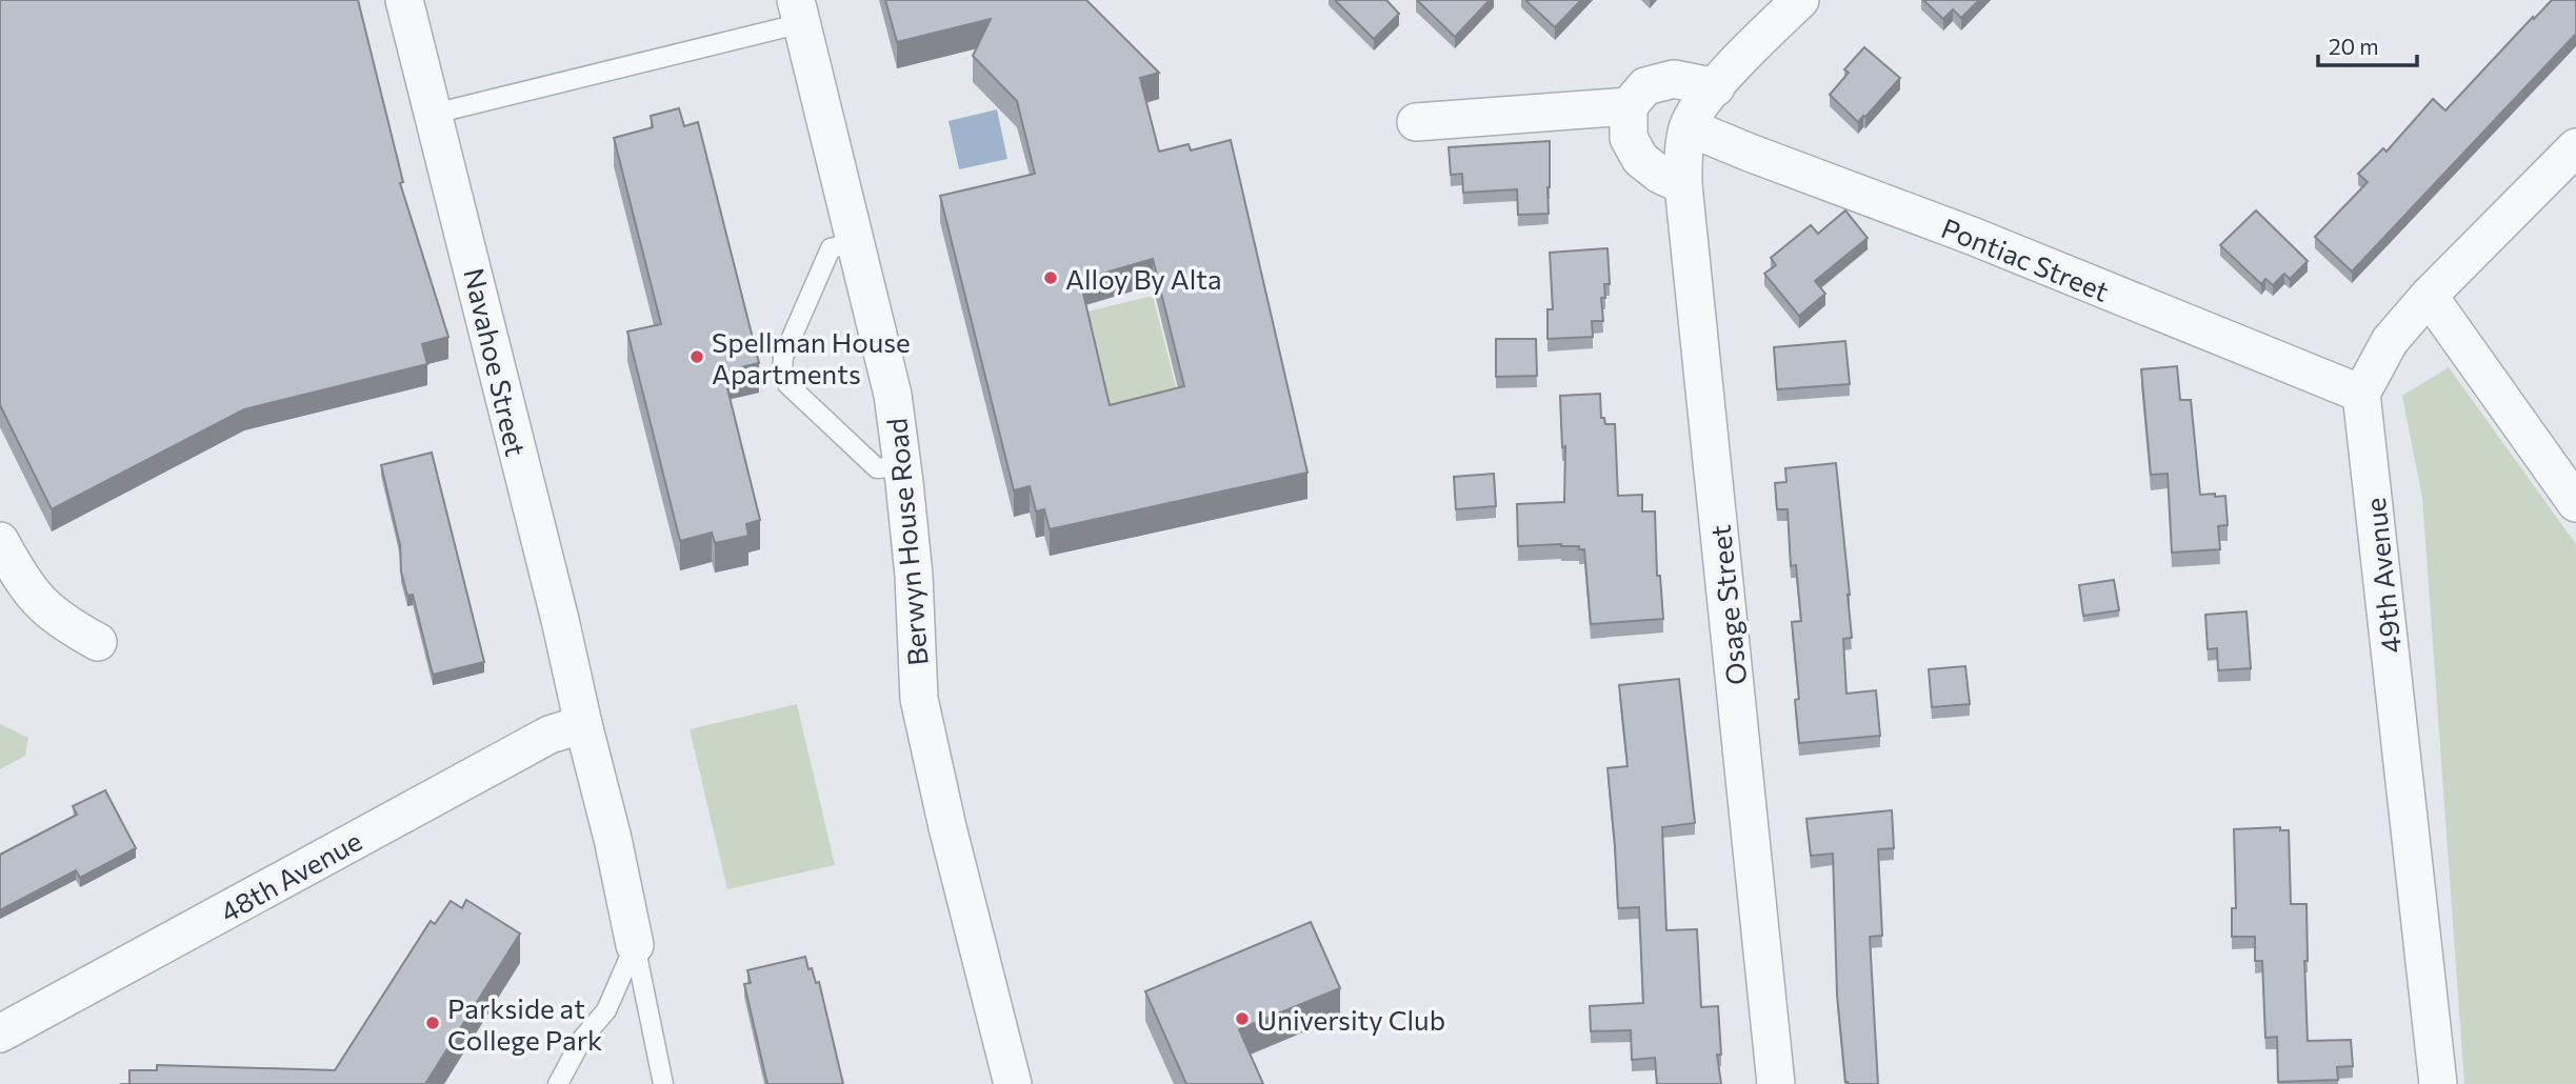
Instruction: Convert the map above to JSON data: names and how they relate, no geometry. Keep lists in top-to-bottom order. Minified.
{"streets":{"street":["Pontiac Street","Navahoe Street","Berwyn House Road","49th Avenue","Osage Street","48th Avenue"]},"crossings":[["Pontiac Street","49th Avenue"],["Pontiac Street","Osage Street"],["Navahoe Street","48th Avenue"]],"places":["Alloy By Alta","Spellman House Apartments","University Club","Parkside at College Park"],"scale_bar":"20 m"}
